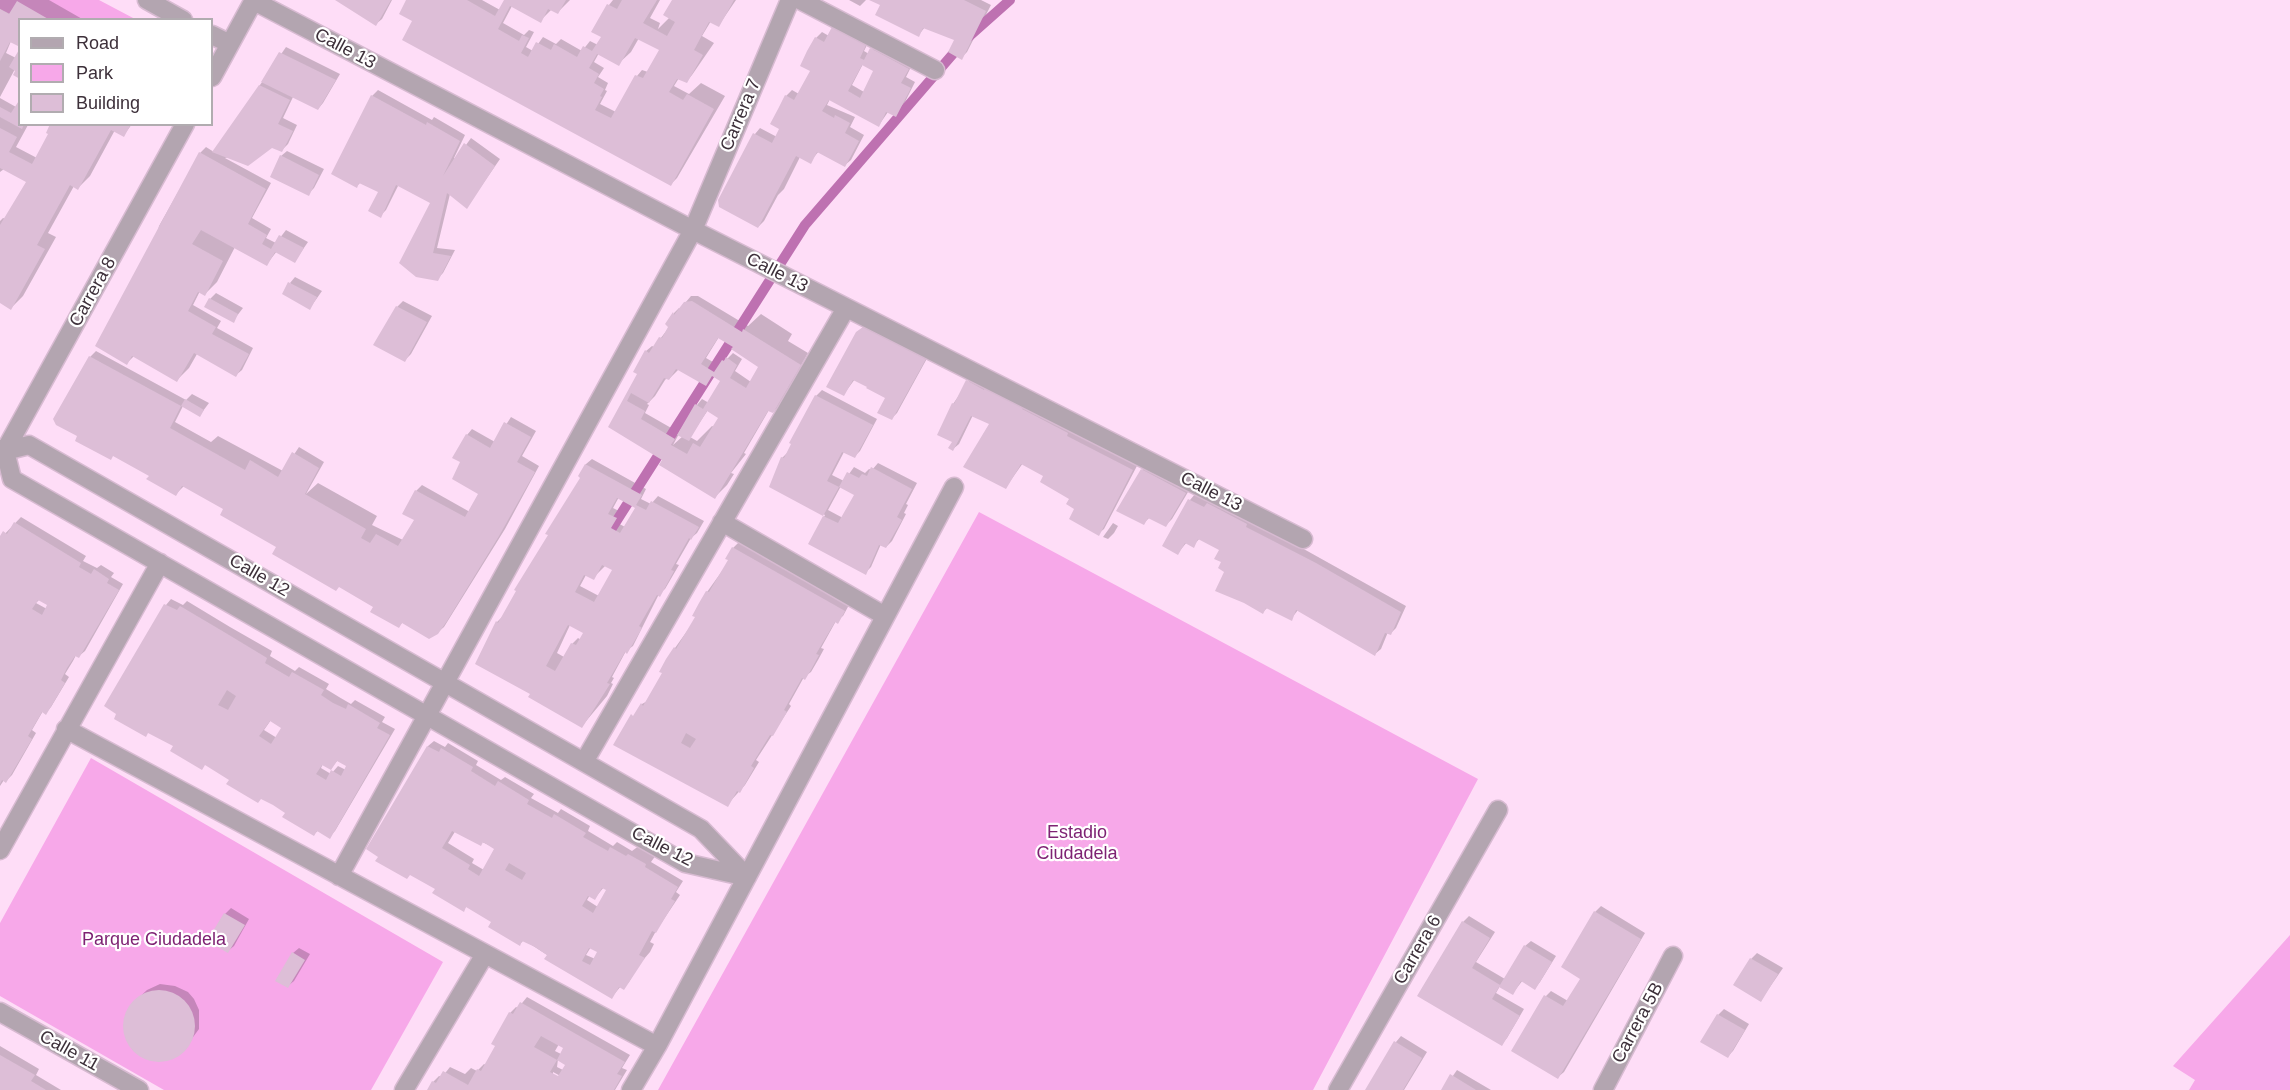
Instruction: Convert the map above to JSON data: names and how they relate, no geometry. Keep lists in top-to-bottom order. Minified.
{"streets":{"street":["Calle 13","Carrera 7","Carrera 8","Calle 12","Carrera 6","Carrera 5B","Calle 11"]},"crossings":[["Calle 13","Carrera 7"],["Carrera 7","Calle 12"],["Carrera 8","Calle 12"]],"parks":["Estadio Ciudadela","Parque Ciudadela"],"legend":["Road","Park","Building"]}
